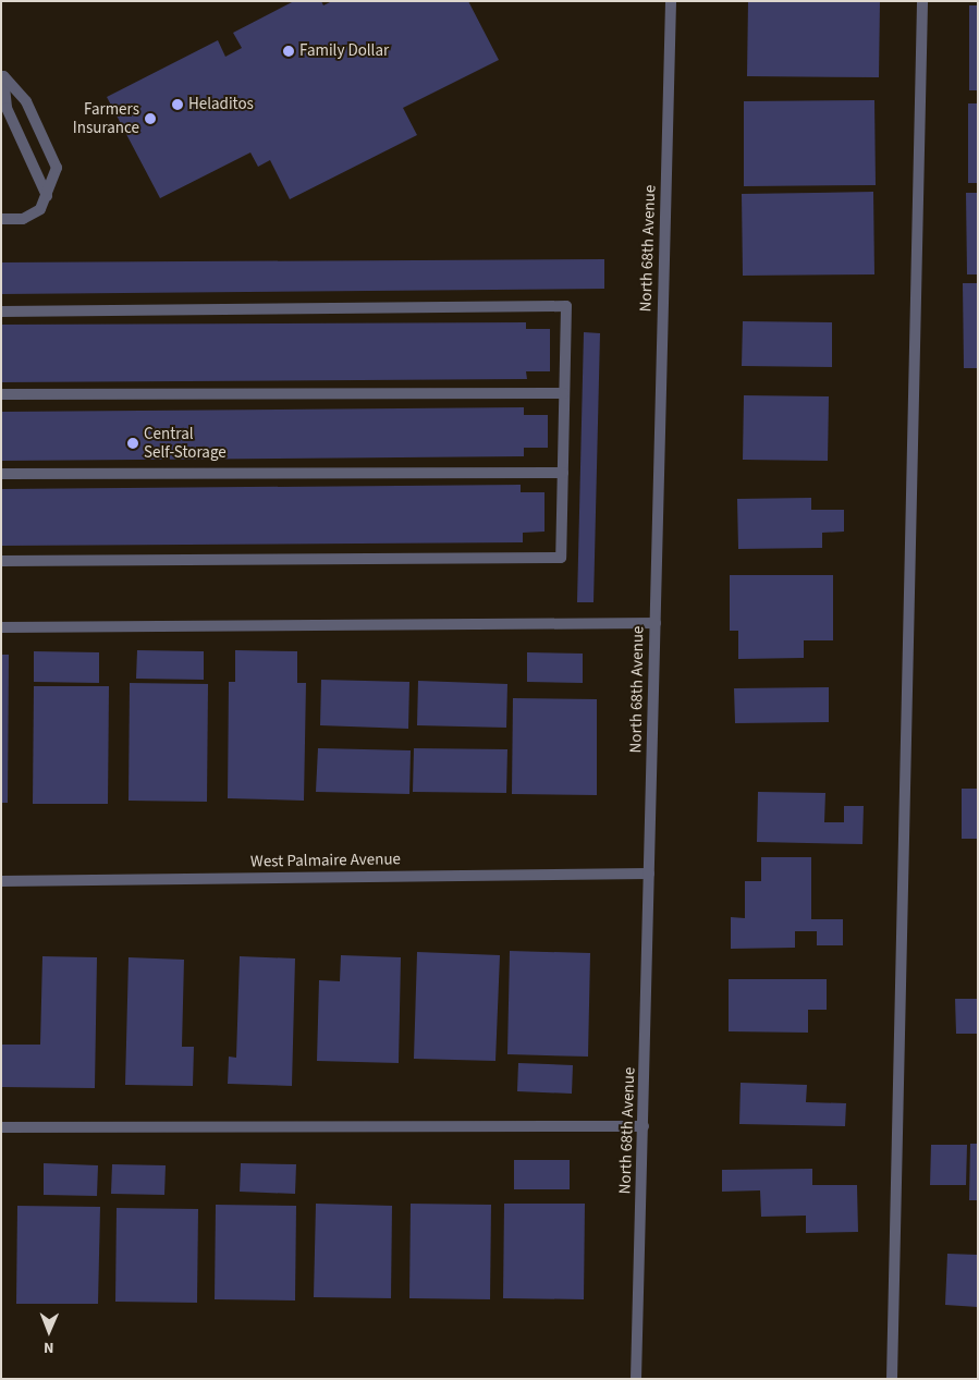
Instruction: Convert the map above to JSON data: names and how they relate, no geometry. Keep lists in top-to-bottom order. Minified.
{"streets":{"street":["North 68th Avenue","West Palmaire Avenue"]},"crossings":[["North 68th Avenue","West Palmaire Avenue"]],"places":["Family Dollar","Heladitos","Farmers Insurance","Central Self-Storage"],"north":"bottom"}
